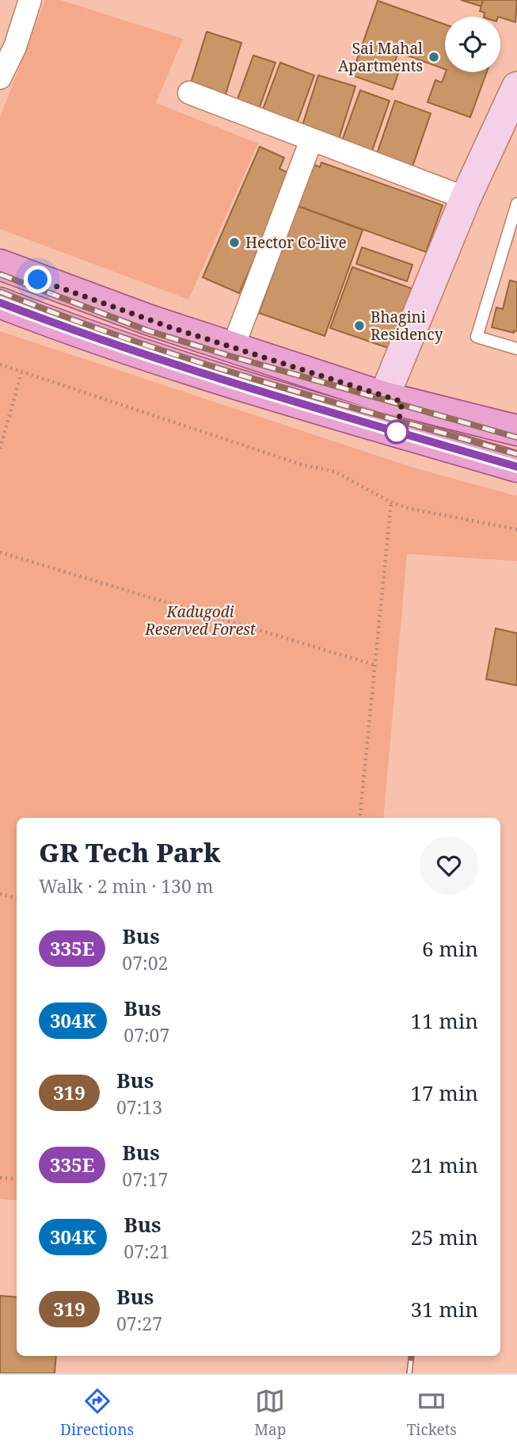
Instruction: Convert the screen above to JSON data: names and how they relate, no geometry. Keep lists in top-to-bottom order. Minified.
{"parks":["Kadugodi Reserved Forest"],"places":["Sai Mahal Apartments","Hector Co-live","Bhagini Residency"],"lines":["bus line 335E"],"page":{"heading":["GR Tech Park","Walk · 2 min · 130 m"],"list":[{"mark":"335E","name":"Bus","note":"07:02","value":"6 min"},{"mark":"304K","name":"Bus","note":"07:07","value":"11 min"},{"mark":"319","name":"Bus","note":"07:13","value":"17 min"},{"mark":"335E","name":"Bus","note":"07:17","value":"21 min"},{"mark":"304K","name":"Bus","note":"07:21","value":"25 min"},{"mark":"319","name":"Bus","note":"07:27","value":"31 min"}],"tabs":["Directions","Map","Tickets"]}}
